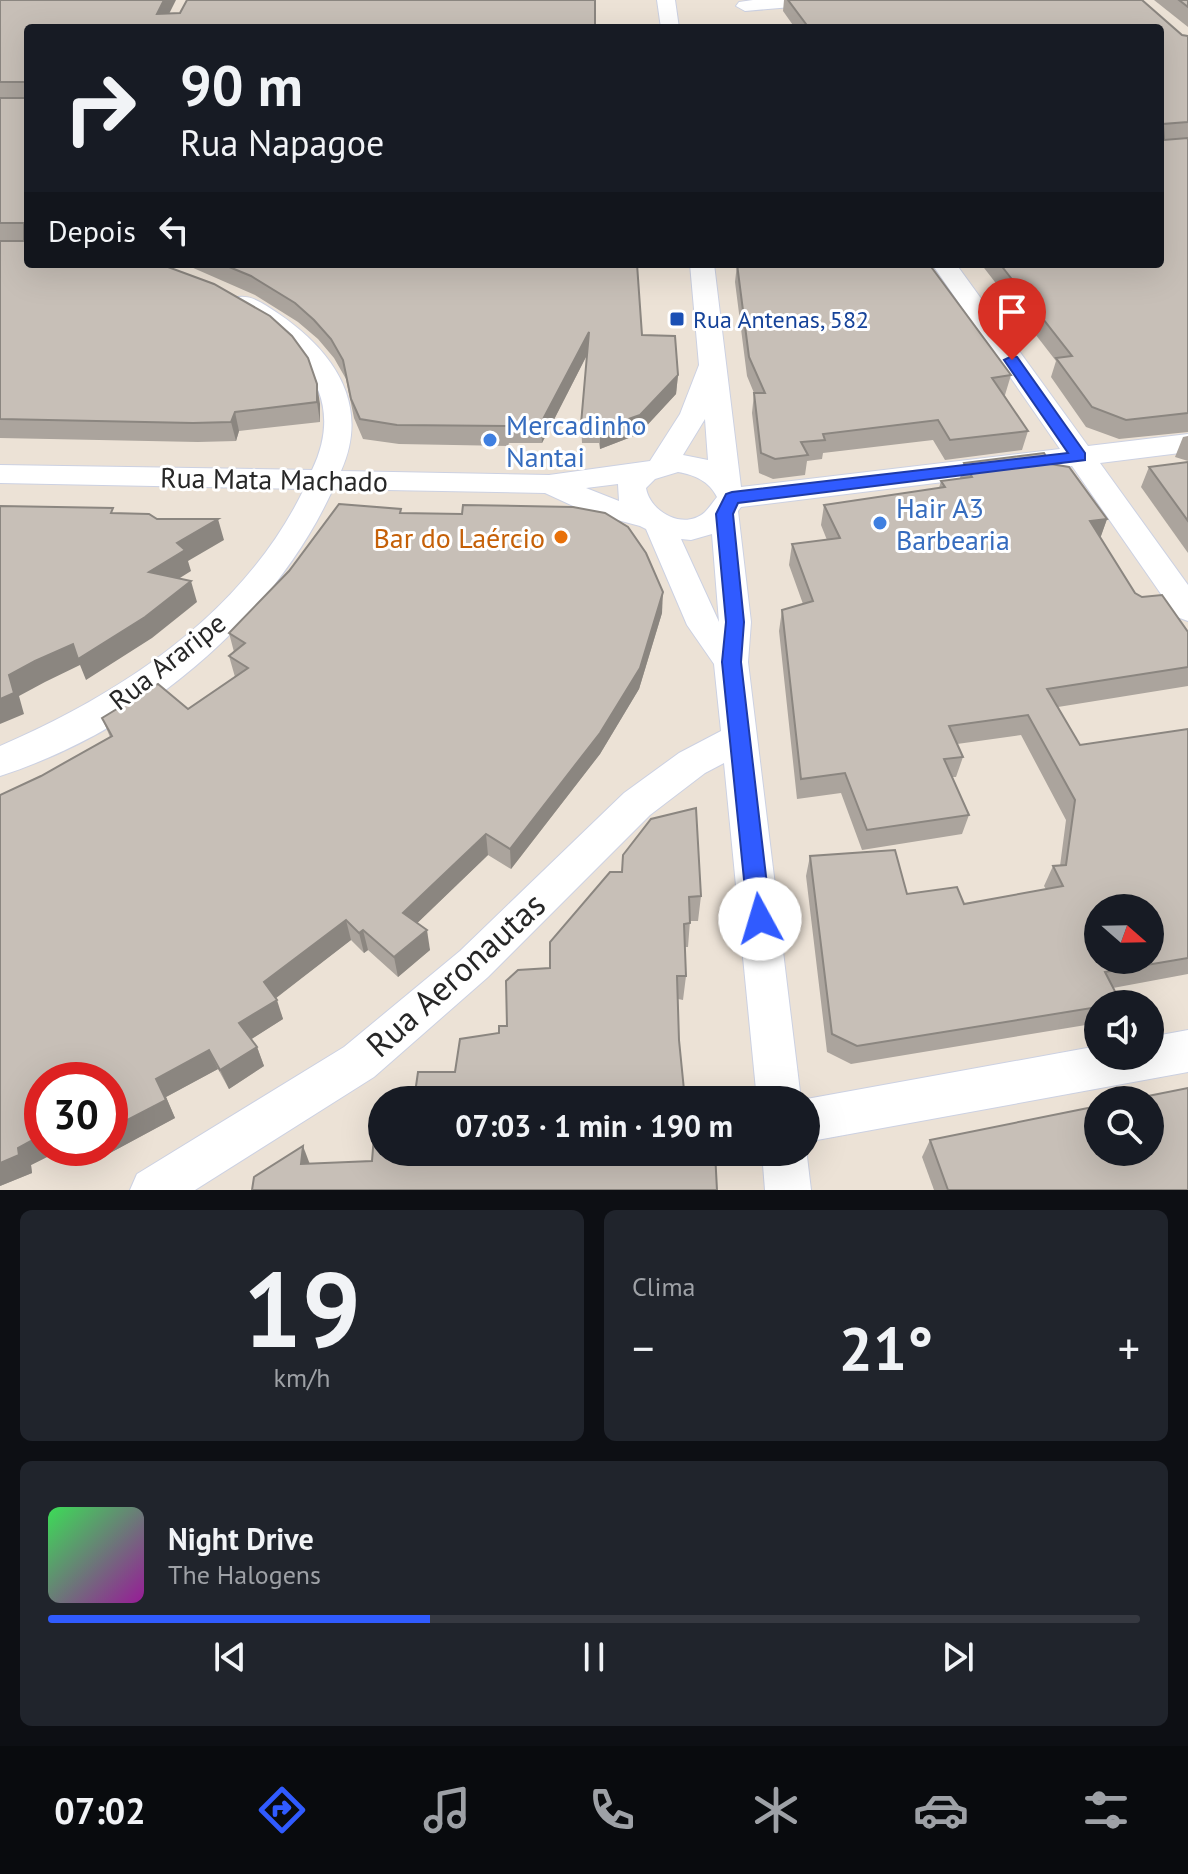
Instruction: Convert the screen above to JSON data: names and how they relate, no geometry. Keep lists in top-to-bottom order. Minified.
{"streets":{"street":["Rua Mata Machado","Rua Araripe","Rua Aeronautas"]},"crossings":[["Rua Mata Machado","Rua Araripe"]],"places":{"transit":["Rua Antenas, 582"],"other":["Mercadinho Nantai","Hair A3 Barbearia","Bar do Laércio"]},"north":"right","page":{"turn":["90 m","Rua Napagoe"],"then":"Depois","limit":"30","trip":"07:03 · 1 min · 190 m","tile":[["19","km/h"],"Clima"],"heat":["−","21°","+"],"song":["Night Drive","The Halogens"],"tabs":"07:02"}}
